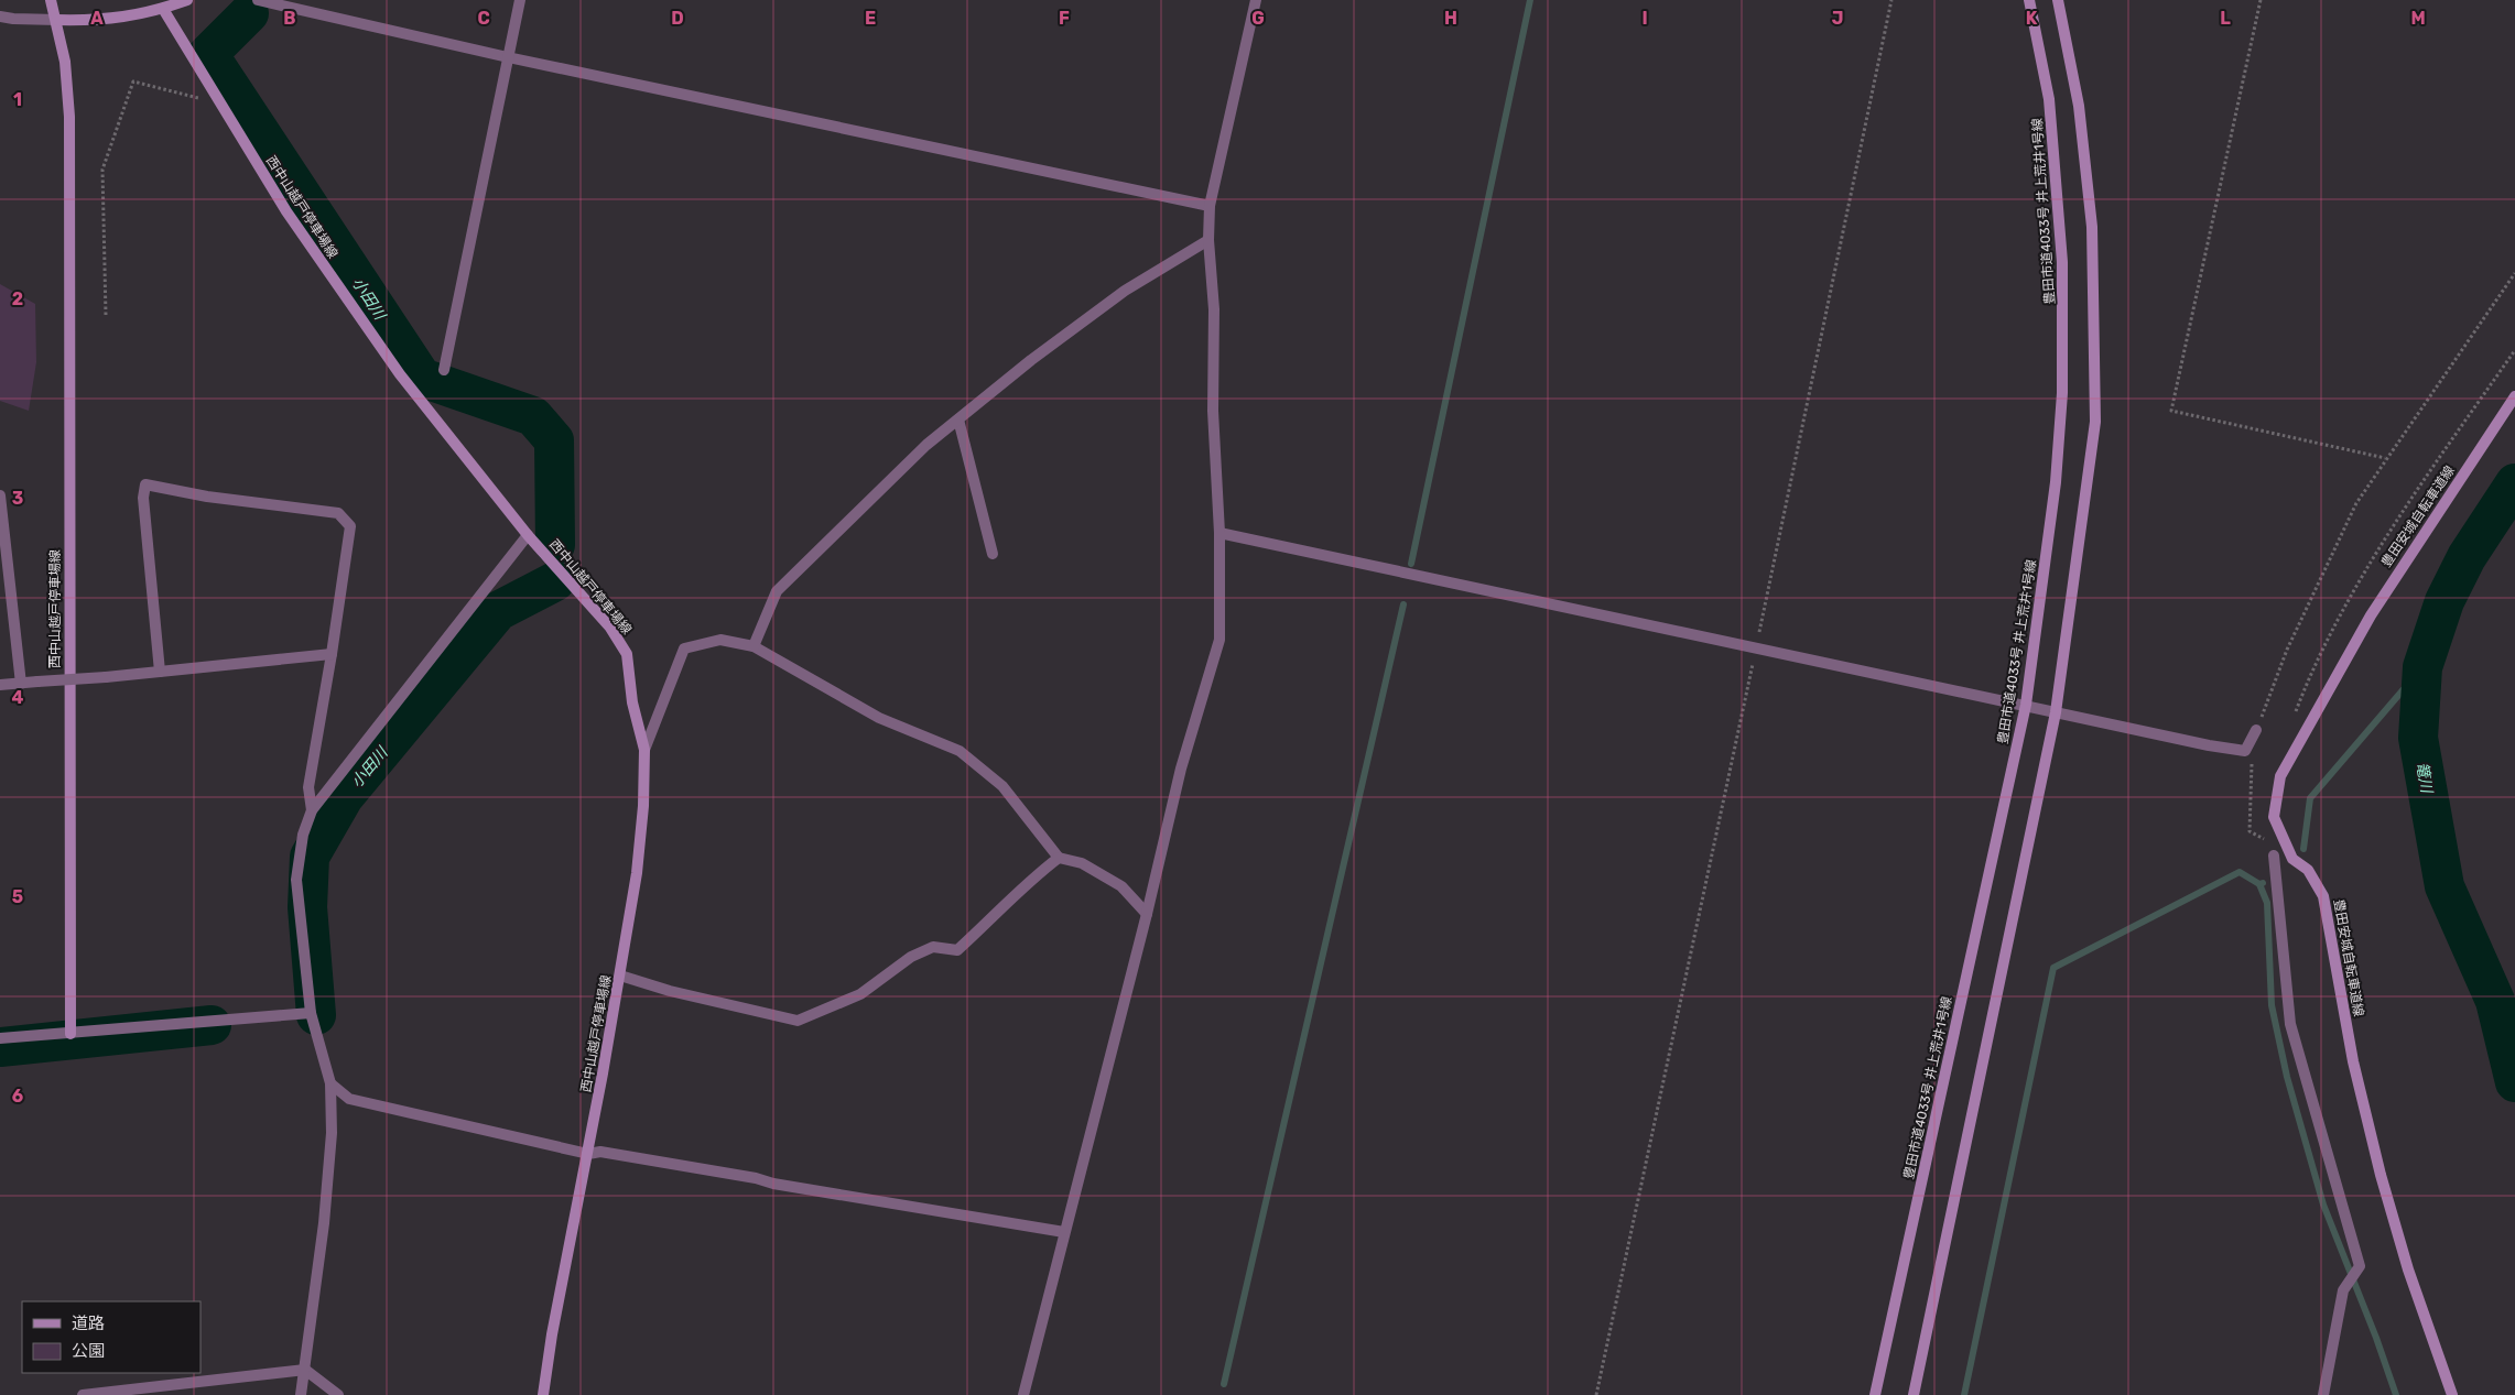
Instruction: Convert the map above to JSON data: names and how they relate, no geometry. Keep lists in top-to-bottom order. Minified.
{"streets":{"main road":["西中山越戸停車場線","豊田市道4033号 井上荒井1号線","豊田安城自転車道線"]},"water":["小田川","篭川"],"legend":["道路","公園"],"grid":{"columns":["A","B","C","D","E","F","G","H","I","J","K","L","M"],"rows":["1","2","3","4","5","6"]}}
